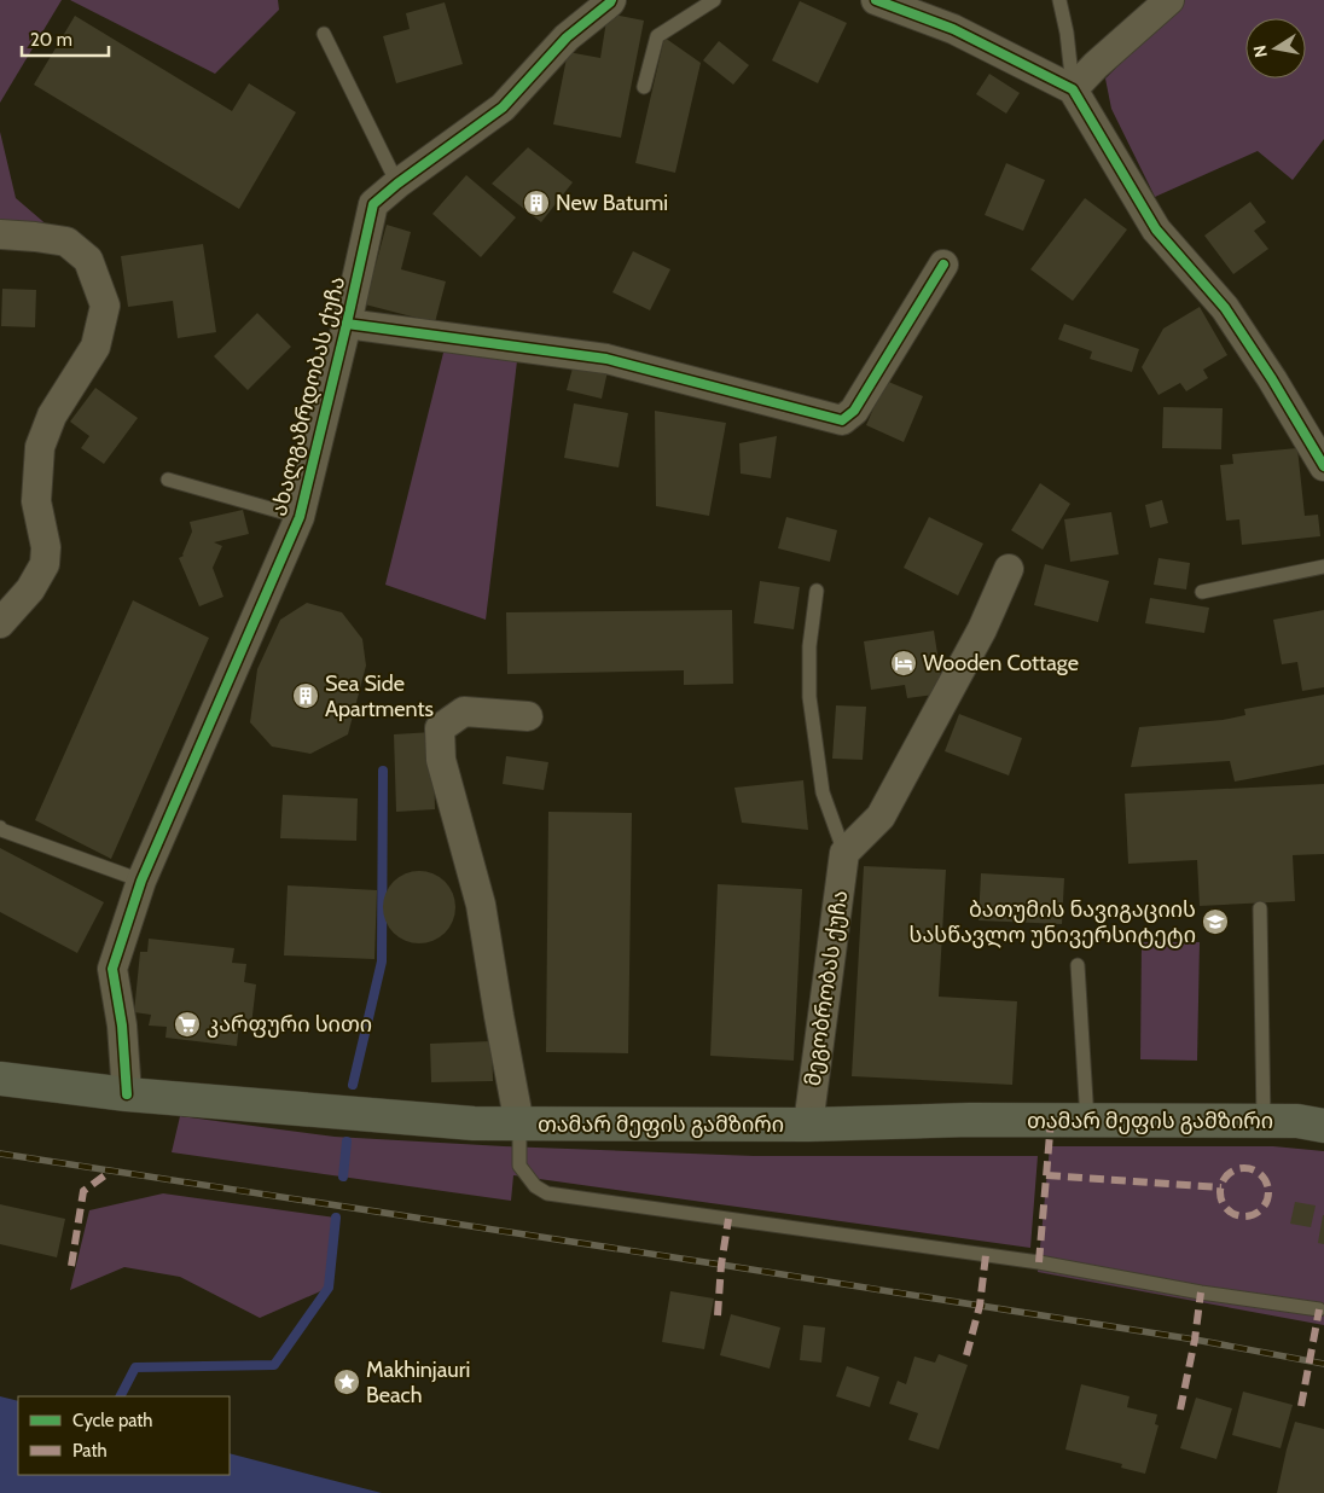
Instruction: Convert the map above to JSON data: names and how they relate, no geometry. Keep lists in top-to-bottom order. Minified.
{"streets":{"main road":["თამარ მეფის გამზირი"],"street":["ახალგაზრდობას ქუჩა","მეგობრობას ქუჩა"]},"crossings":[["ახალგაზრდობას ქუჩა","თამარ მეფის გამზირი"],["მეგობრობას ქუჩა","თამარ მეფის გამზირი"]],"places":{"building":["New Batumi","Sea Side Apartments"],"hotel":["Wooden Cottage"],"school or university":["ბათუმის ნავიგაციის სასწავლო უნივერსიტეტი"],"supermarket":["კარფური სითი"],"place":["Makhinjauri Beach"]},"legend":["Cycle path","Path"],"scale_bar":"20 m","north":"left"}
